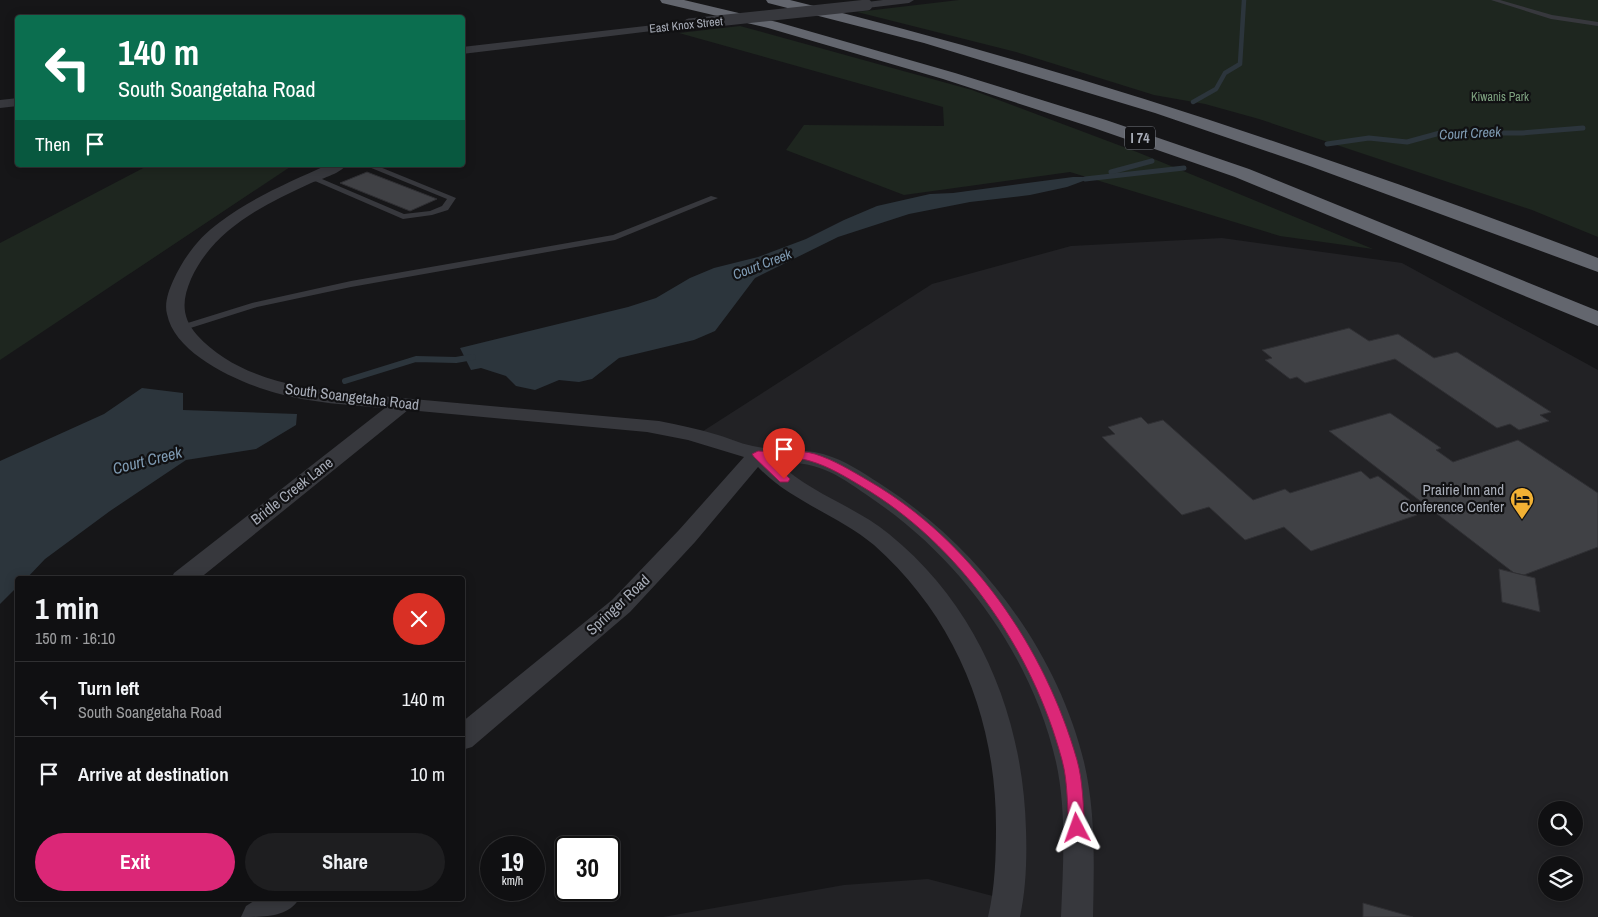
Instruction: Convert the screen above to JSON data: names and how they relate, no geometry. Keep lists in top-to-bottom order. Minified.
{"streets":{"highway":["I 74"],"street":["East Knox Street","South Soangetaha Road","Bridle Creek Lane","Springer Road"]},"crossings":[["South Soangetaha Road","Bridle Creek Lane"],["South Soangetaha Road","Springer Road"]],"water":["Court Creek"],"parks":["Kiwanis Park"],"places":{"hotel":["Prairie Inn and Conference Center"]},"page":{"turn":["140 m","South Soangetaha Road"],"then":"Then","heading":["1 min","150 m · 16:10"],"list":[{"name":"Turn left","note":"South Soangetaha Road","value":"140 m"},{"name":"Arrive at destination","value":"10 m"}],"buttons":["Exit","Share"],"speed":"19 km/h","limit":"30"}}
